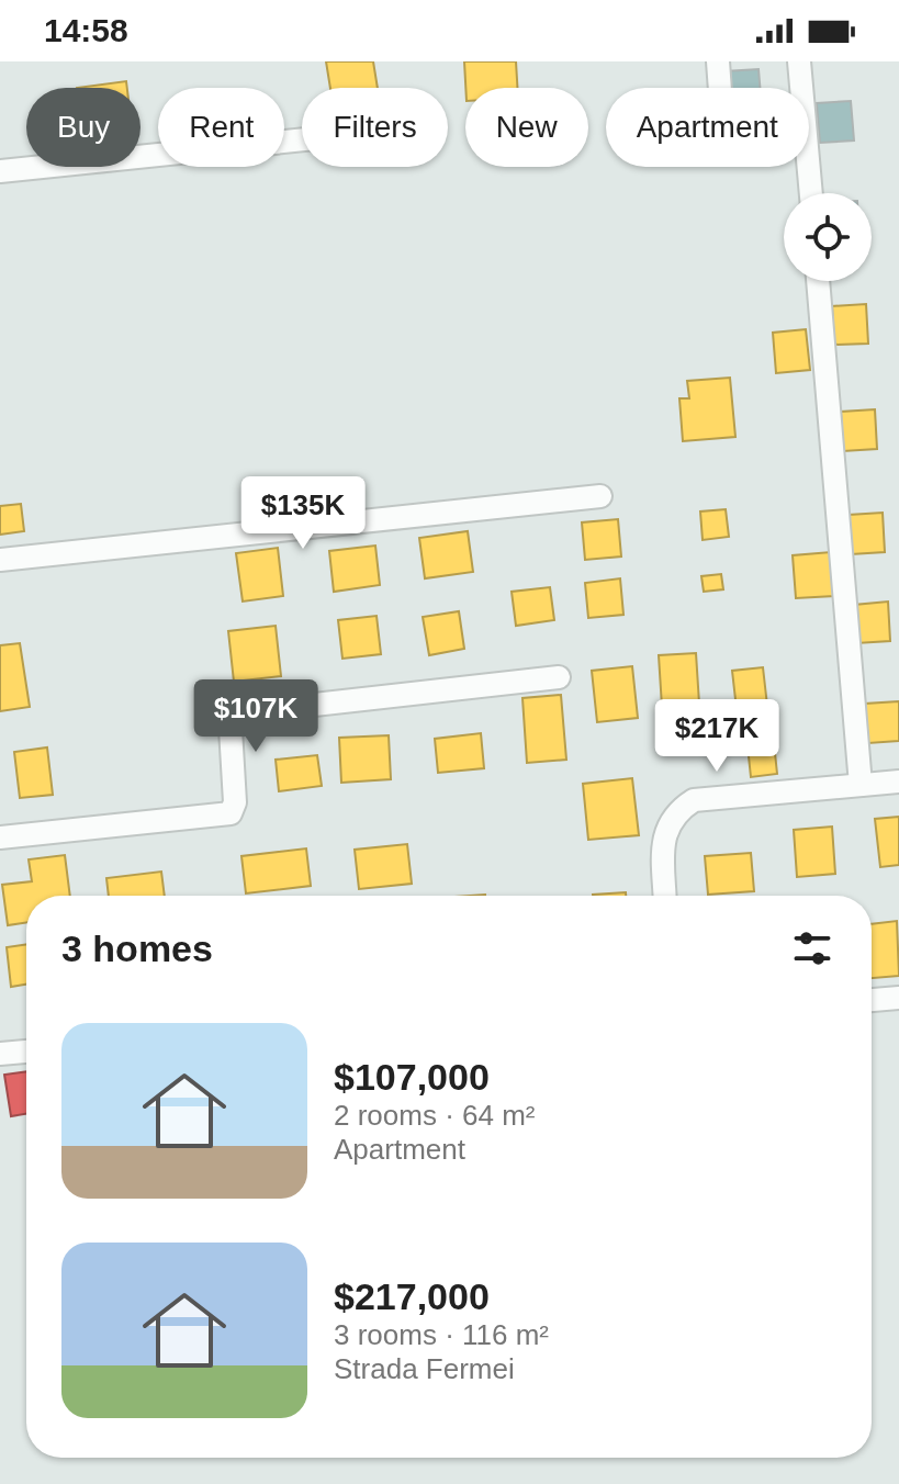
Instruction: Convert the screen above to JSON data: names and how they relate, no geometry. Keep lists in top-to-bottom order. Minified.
{"page":{"status":"14:58","chip":["Buy","Rent","Filters","New","Apartment"],"price":["$135K","$107K","$217K"],"heading":"3 homes","list":[{"name":"$107,000","note":"2 rooms · 64 m² · Apartment"},{"name":"$217,000","note":"3 rooms · 116 m² · Strada Fermei"}]}}
